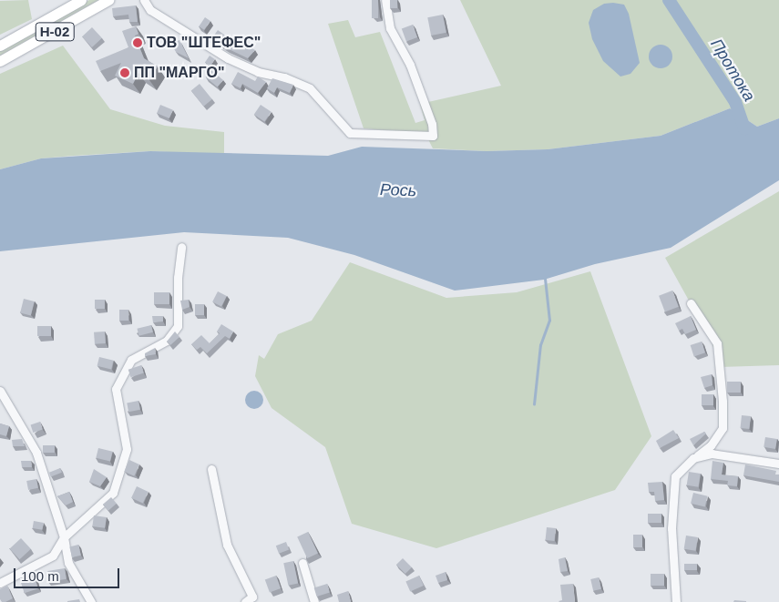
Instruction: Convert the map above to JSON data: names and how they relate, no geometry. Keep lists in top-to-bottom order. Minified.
{"streets":{"main road":["Н-02"]},"water":["Протока","Рось"],"places":["ТОВ \"ШТЕФЕС\"","ПП \"МАРГО\""],"scale_bar":"100 m"}
